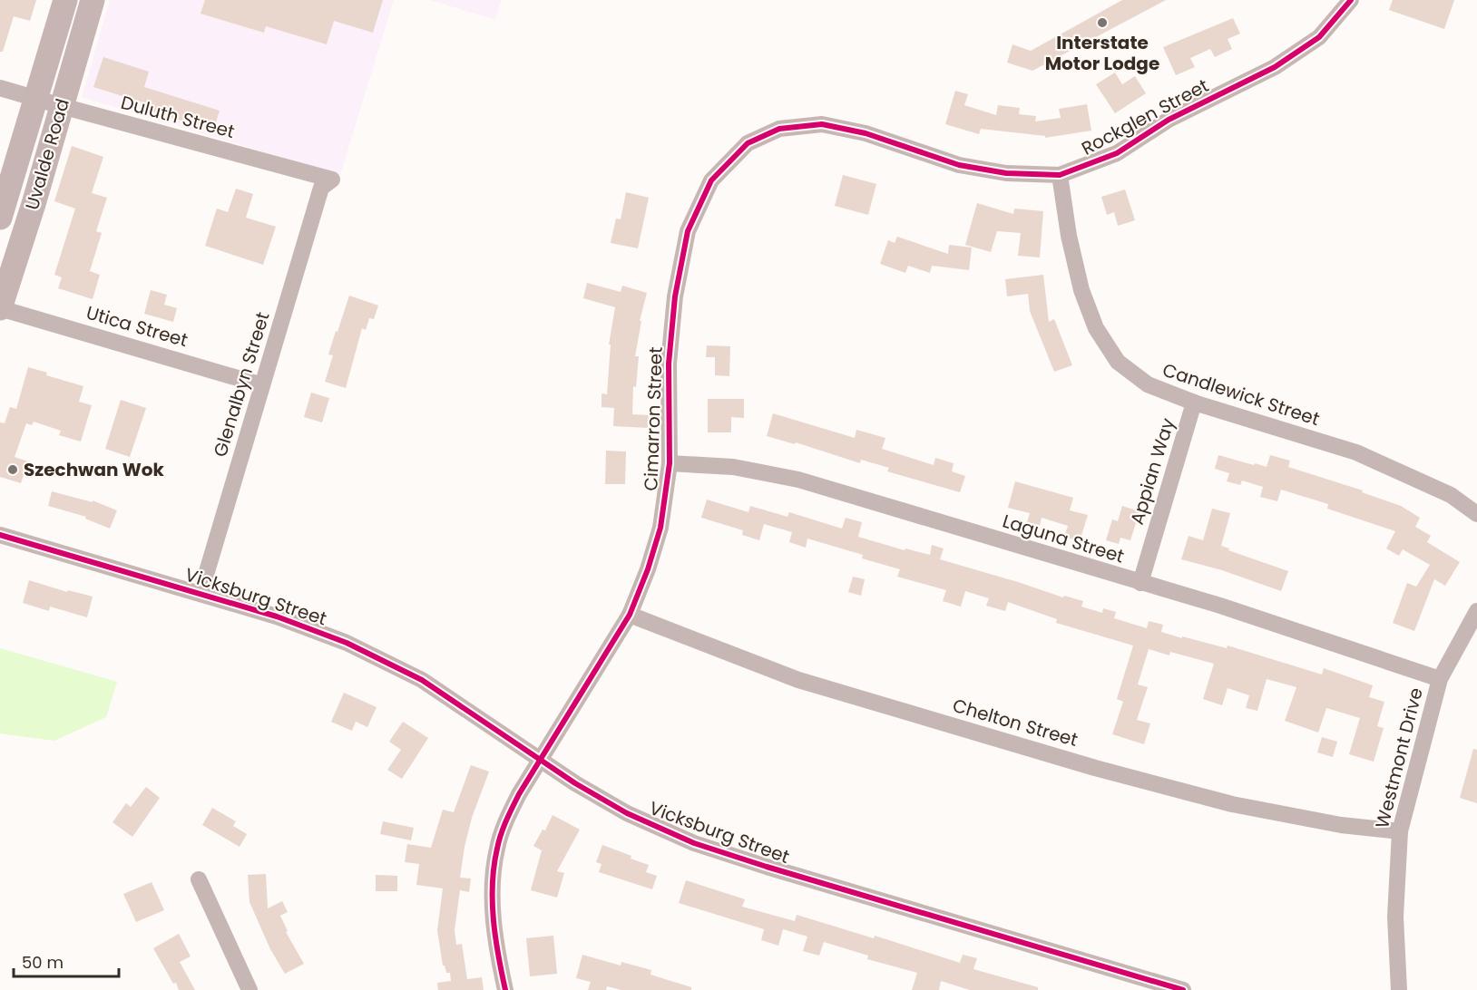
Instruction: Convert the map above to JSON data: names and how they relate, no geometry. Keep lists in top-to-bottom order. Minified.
{"streets":{"main road":["Uvalde Road"],"street":["Duluth Street","Rockglen Street","Utica Street","Glenalbyn Street","Candlewick Street","Cimarron Street","Appian Way","Laguna Street","Vicksburg Street","Chelton Street","Westmont Drive"]},"crossings":[["Duluth Street","Uvalde Road"],["Duluth Street","Glenalbyn Street"],["Rockglen Street","Candlewick Street"],["Rockglen Street","Cimarron Street"],["Uvalde Road","Utica Street"],["Utica Street","Glenalbyn Street"],["Glenalbyn Street","Vicksburg Street"],["Candlewick Street","Appian Way"],["Cimarron Street","Laguna Street"],["Cimarron Street","Vicksburg Street"],["Cimarron Street","Chelton Street"],["Appian Way","Laguna Street"],["Laguna Street","Westmont Drive"],["Chelton Street","Westmont Drive"]],"places":["Interstate Motor Lodge","Szechwan Wok"],"scale_bar":"50 m"}
